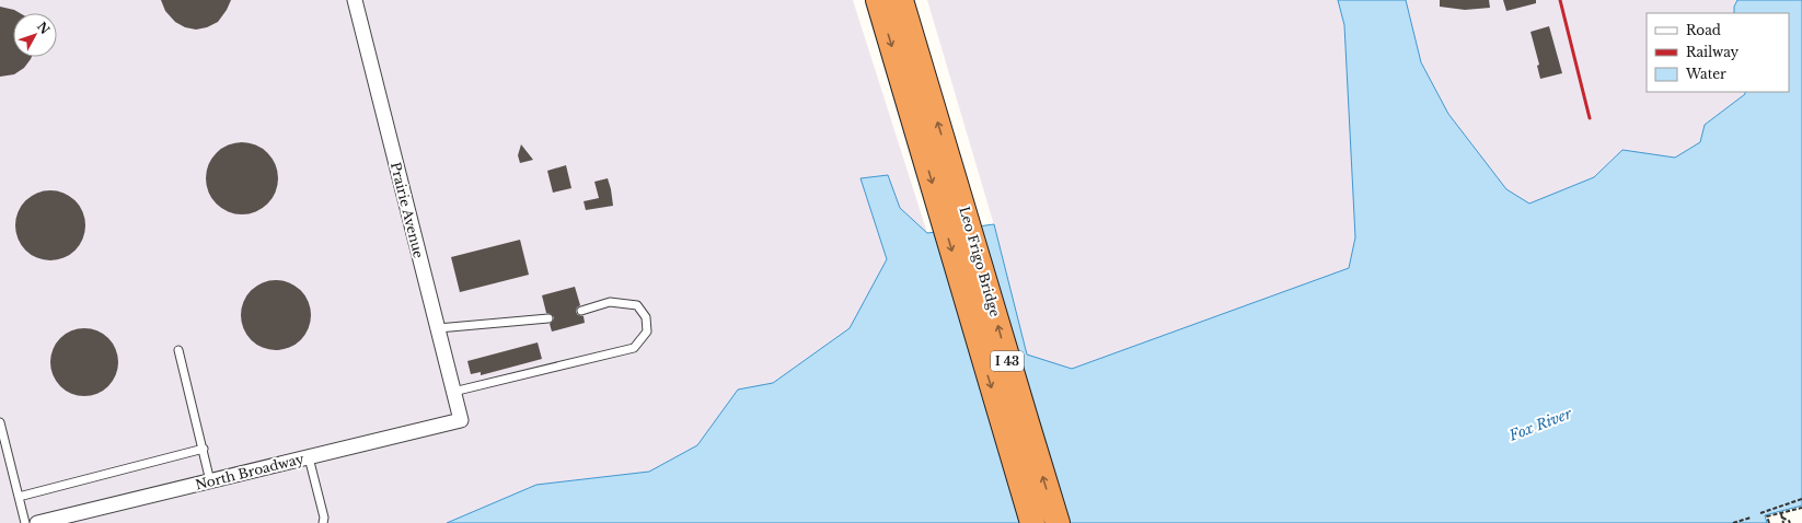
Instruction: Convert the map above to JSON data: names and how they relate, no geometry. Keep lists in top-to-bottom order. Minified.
{"streets":{"highway":["Leo Frigo Bridge","I 43"],"street":["Prairie Avenue","North Broadway"]},"crossings":[["Prairie Avenue","North Broadway"]],"water":["Fox River"],"legend":["Road","Railway","Water"],"north":"top right"}
